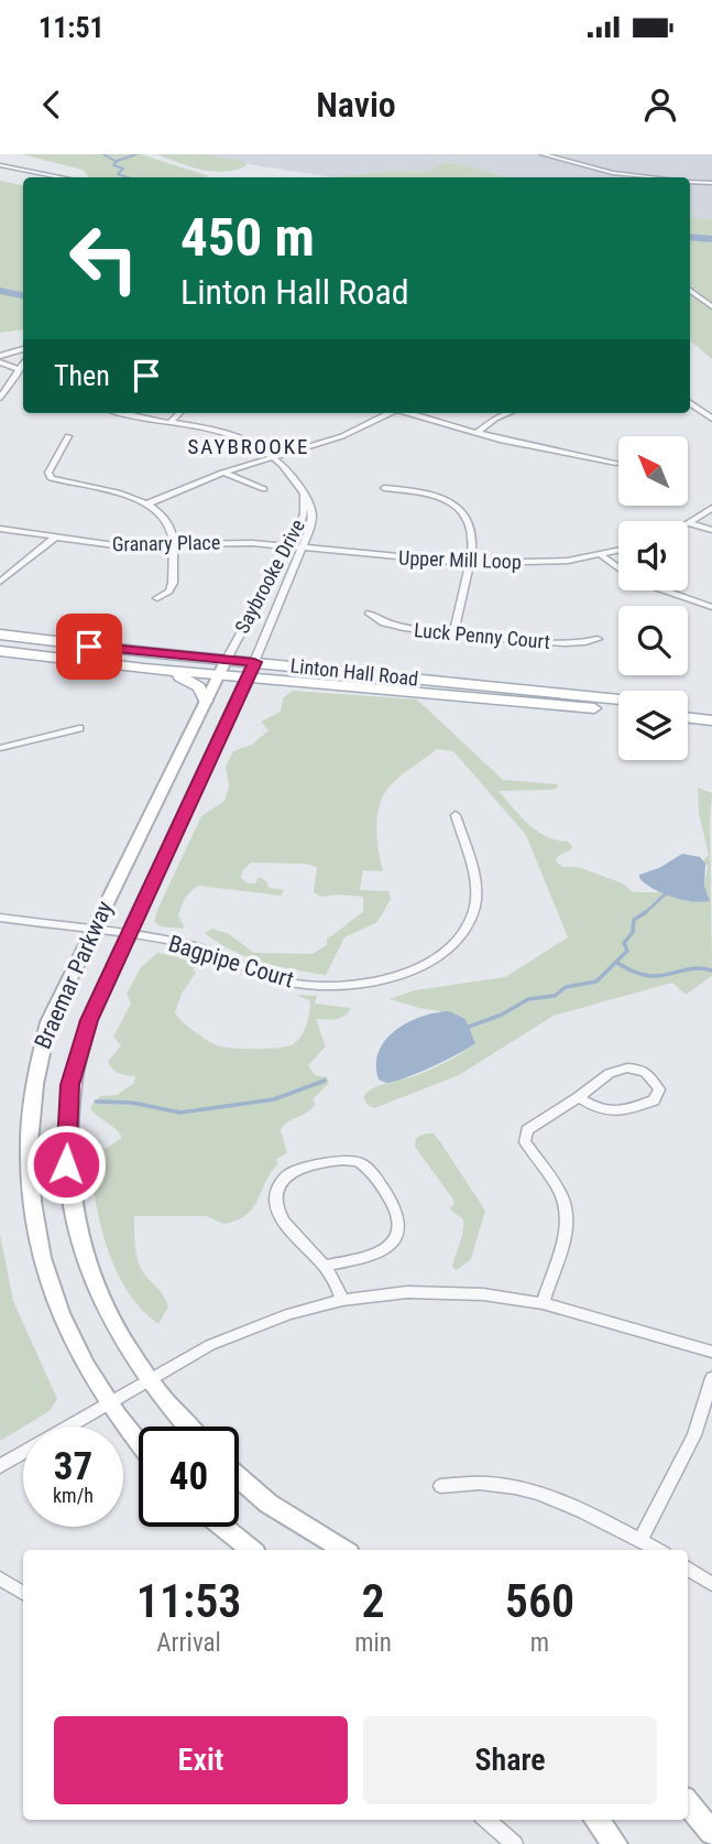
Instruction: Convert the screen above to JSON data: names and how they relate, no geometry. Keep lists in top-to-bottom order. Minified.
{"streets":{"main road":["Linton Hall Road"],"street":["Granary Place","Upper Mill Loop","Saybrooke Drive","Luck Penny Court","Bagpipe Court","Braemar Parkway"]},"crossings":[["Granary Place","Upper Mill Loop"],["Granary Place","Saybrooke Drive"],["Upper Mill Loop","Saybrooke Drive"],["Saybrooke Drive","Linton Hall Road"],["Saybrooke Drive","Braemar Parkway"],["Linton Hall Road","Braemar Parkway"],["Bagpipe Court","Braemar Parkway"]],"districts":["SAYBROOKE"],"north":"top left","page":{"status":"11:51","header":"Navio","turn":["450 m","Linton Hall Road"],"then":"Then","speed":"37 km/h","limit":"40","eta":["11:53","Arrival","2","min","560","m"],"buttons":["Exit","Share"]}}
